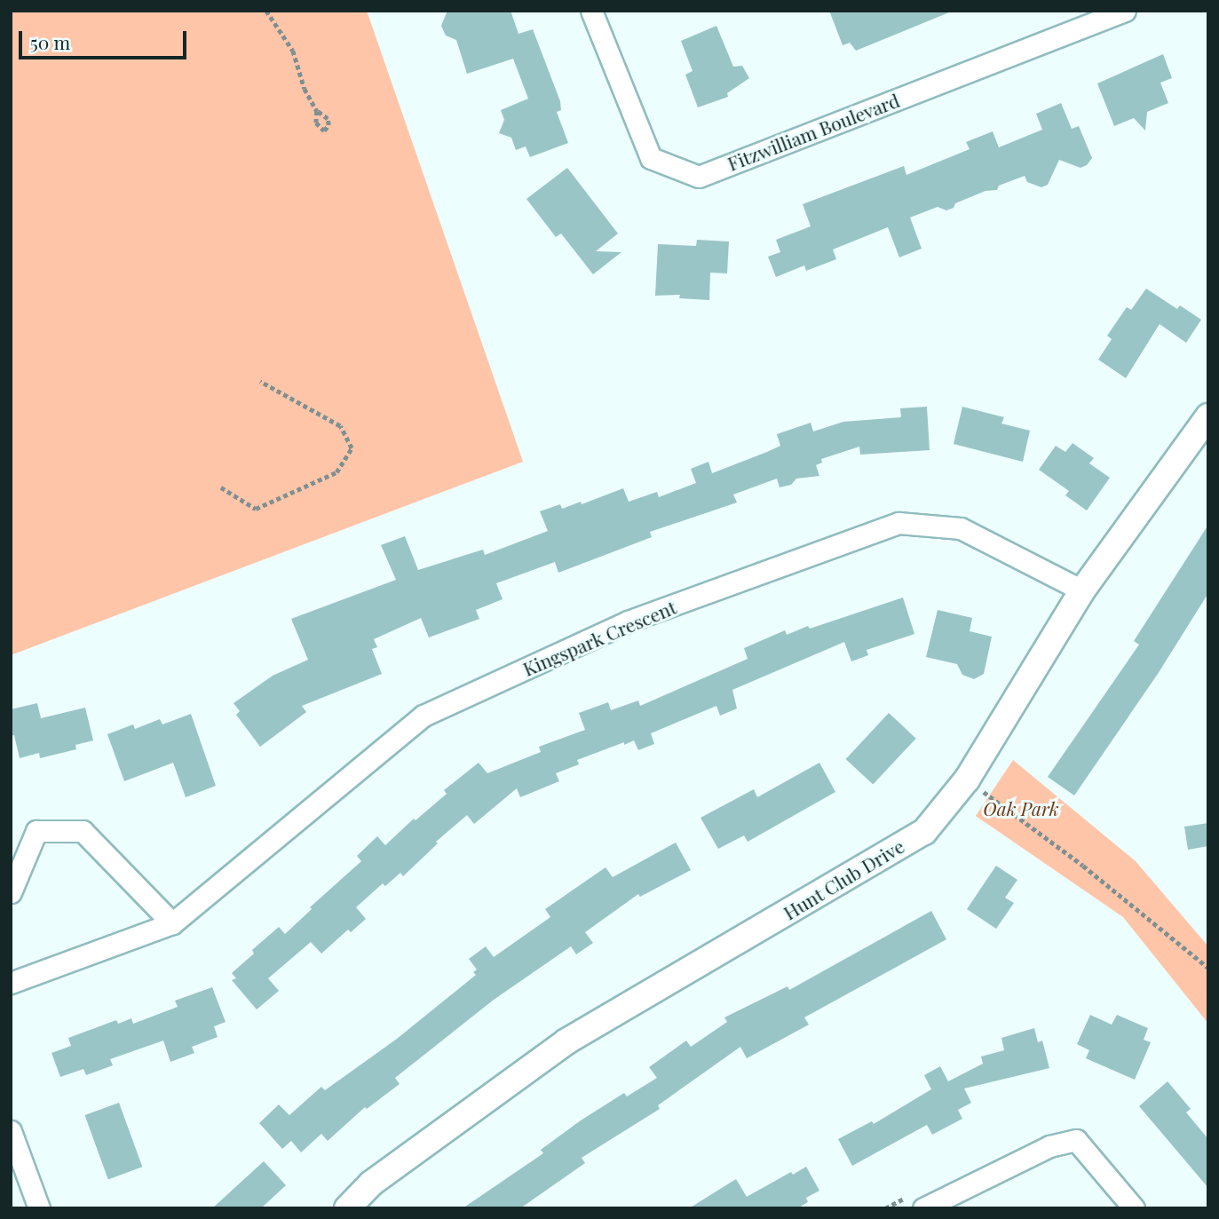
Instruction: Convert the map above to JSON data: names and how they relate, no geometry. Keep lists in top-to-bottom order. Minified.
{"streets":{"street":["Fitzwilliam Boulevard","Kingspark Crescent","Hunt Club Drive"]},"crossings":[["Kingspark Crescent","Hunt Club Drive"]],"parks":["Oak Park"],"scale_bar":"50 m"}
